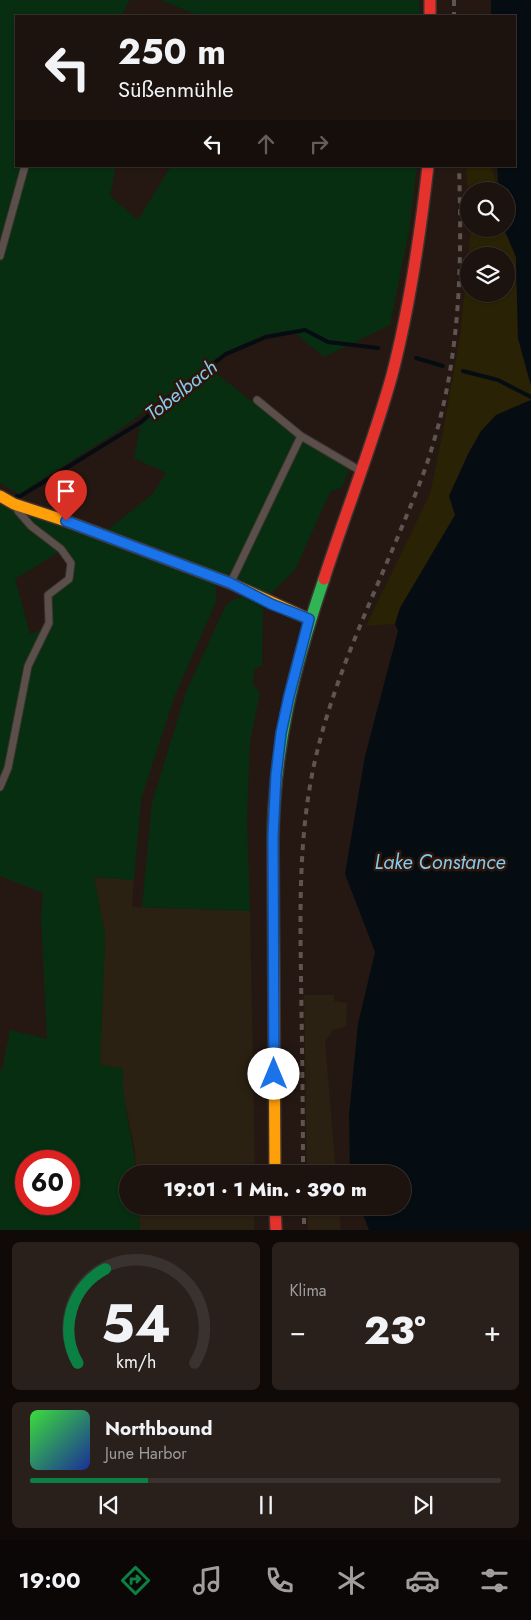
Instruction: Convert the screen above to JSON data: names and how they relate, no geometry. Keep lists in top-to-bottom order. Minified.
{"water":["Tobelbach","Lake Constance"],"page":{"turn":["250 m","Süßenmühle"],"limit":"60","trip":"19:01 · 1 Min. · 390 m","tile":"Klima","heat":["−","23°","+"],"song":["Northbound","June Harbor"],"tabs":"19:00","gauge":["54","km/h"]}}
